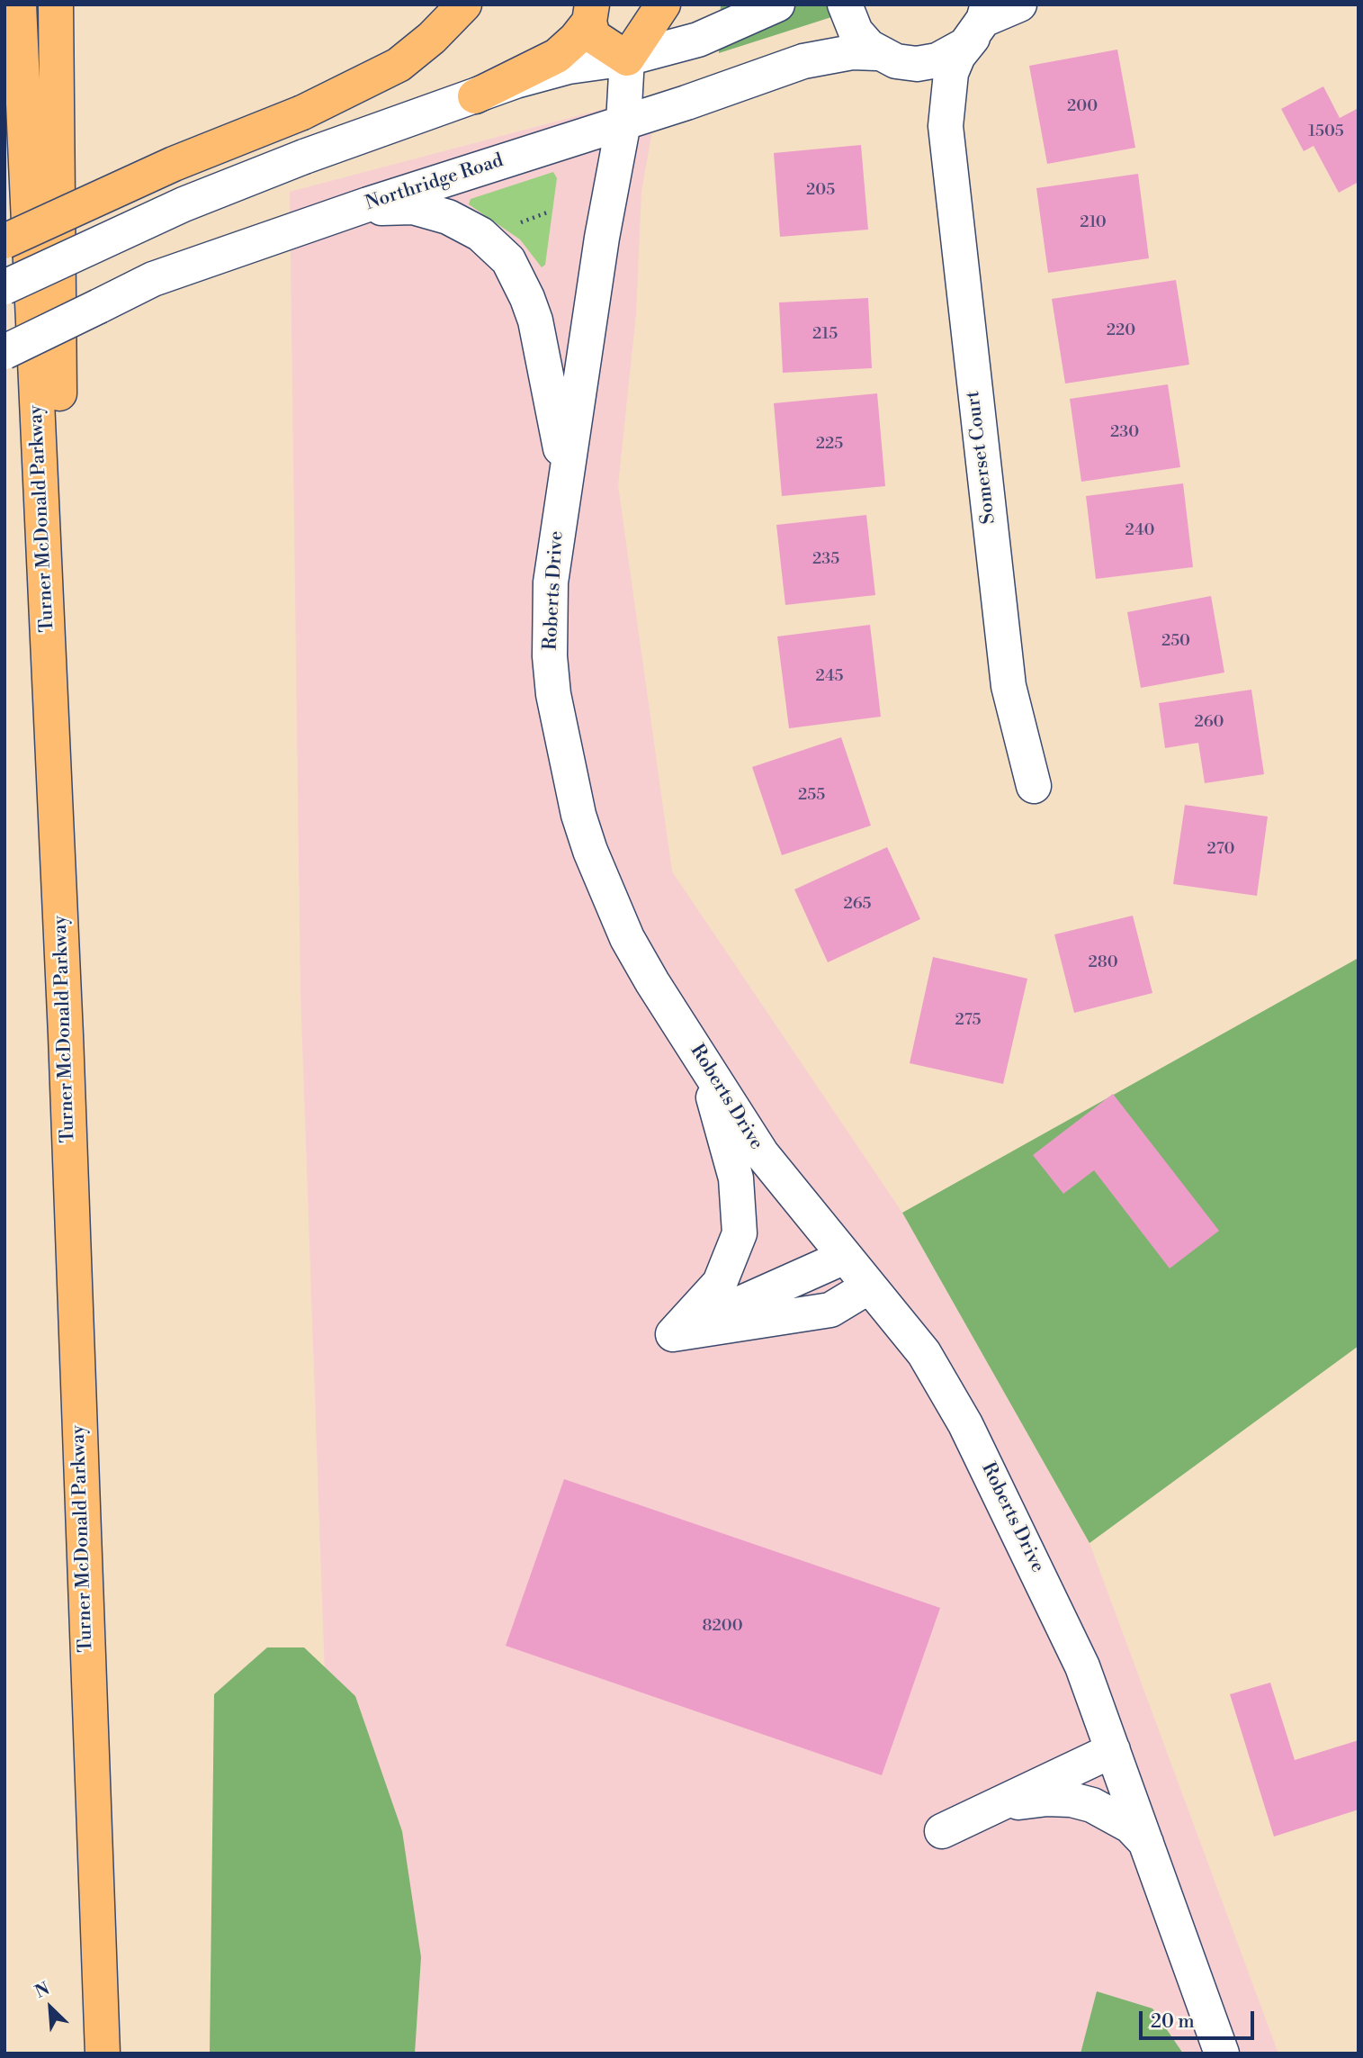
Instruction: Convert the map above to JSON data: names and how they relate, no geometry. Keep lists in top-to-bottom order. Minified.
{"streets":{"highway":["Turner McDonald Parkway"],"street":["Northridge Road","Somerset Court","Roberts Drive"]},"crossings":[["Northridge Road","Somerset Court"],["Northridge Road","Roberts Drive"]],"house_numbers":["200","1505","205","210","220","215","230","225","240","235","250","245","260","255","270","265","280","275","8200"],"scale_bar":"20 m","north":"top left"}
